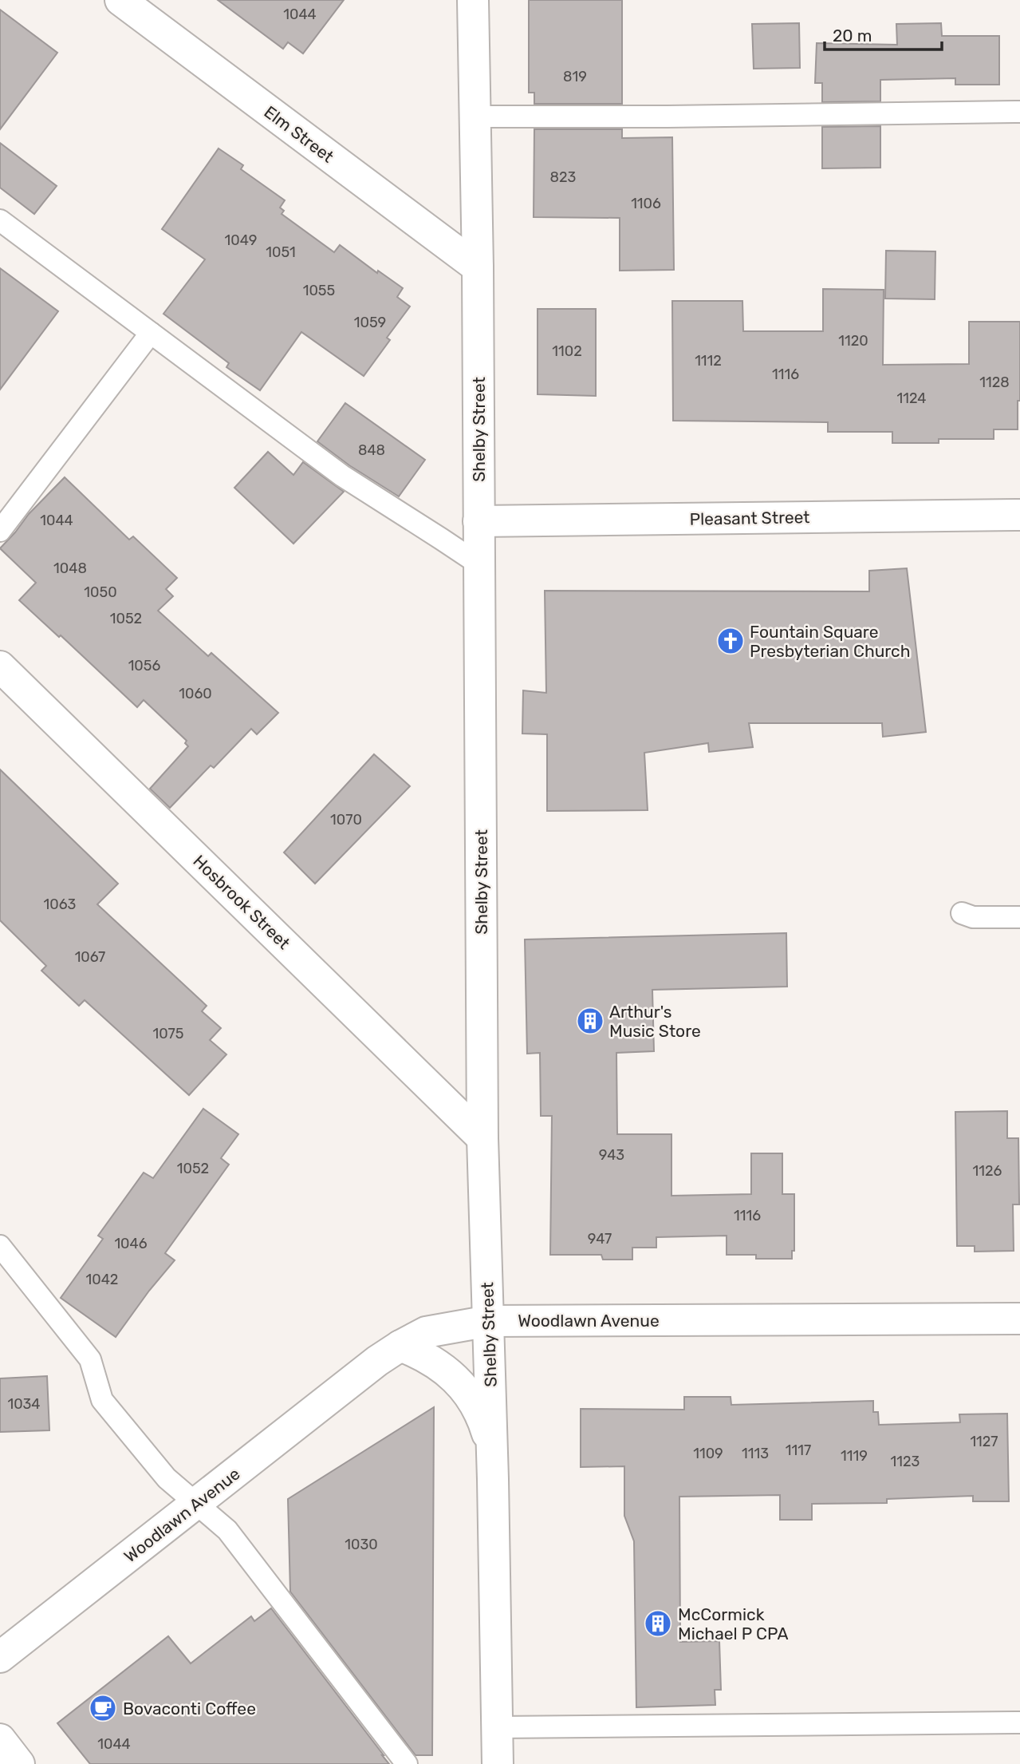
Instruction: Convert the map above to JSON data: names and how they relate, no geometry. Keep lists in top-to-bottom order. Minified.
{"streets":{"street":["Elm Street","Shelby Street","Pleasant Street","Hosbrook Street","Woodlawn Avenue"]},"crossings":[["Elm Street","Shelby Street"],["Shelby Street","Pleasant Street"],["Shelby Street","Hosbrook Street"],["Shelby Street","Woodlawn Avenue"]],"places":{"church":["Fountain Square Presbyterian Church"],"building":["Arthur's Music Store","McCormick Michael P CPA"],"cafe":["Bovaconti Coffee"]},"house_numbers":["1044","819","823","1106","1049","1051","1055","1059","1120","1102","1112","1116","1128","1124","848","1044","1048","1050","1052","1056","1060","1070","1063","1067","1075","943","1052","1126","1116","947","1046","1042","1034","1127","1117","1109","1113","1119","1123","1030","1044"],"scale_bar":"20 m"}
